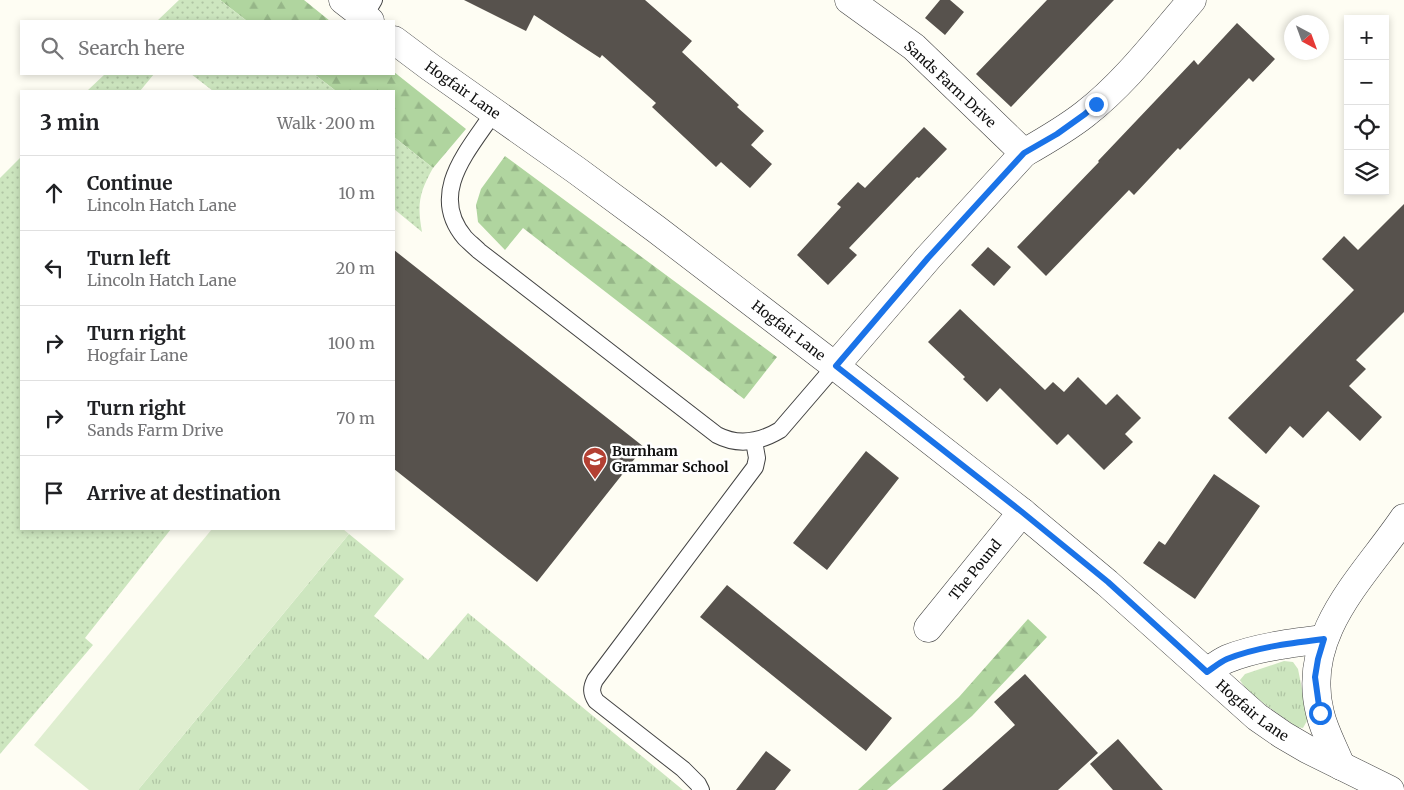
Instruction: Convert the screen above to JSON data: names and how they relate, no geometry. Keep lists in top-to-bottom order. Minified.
{"streets":{"street":["Sands Farm Drive","Hogfair Lane","The Pound"]},"crossings":[["Hogfair Lane","The Pound"]],"places":{"school or university":["Burnham Grammar School"]},"north":"bottom right","page":{"map_buttons":["+","−"],"search":"Search here","heading":["3 min","Walk · 200 m"],"list":[["Continue","Lincoln Hatch Lane","10 m"],["Turn left","Lincoln Hatch Lane","20 m"],["Turn right","Hogfair Lane","100 m"],["Turn right","Sands Farm Drive","70 m"],"Arrive at destination"]}}
